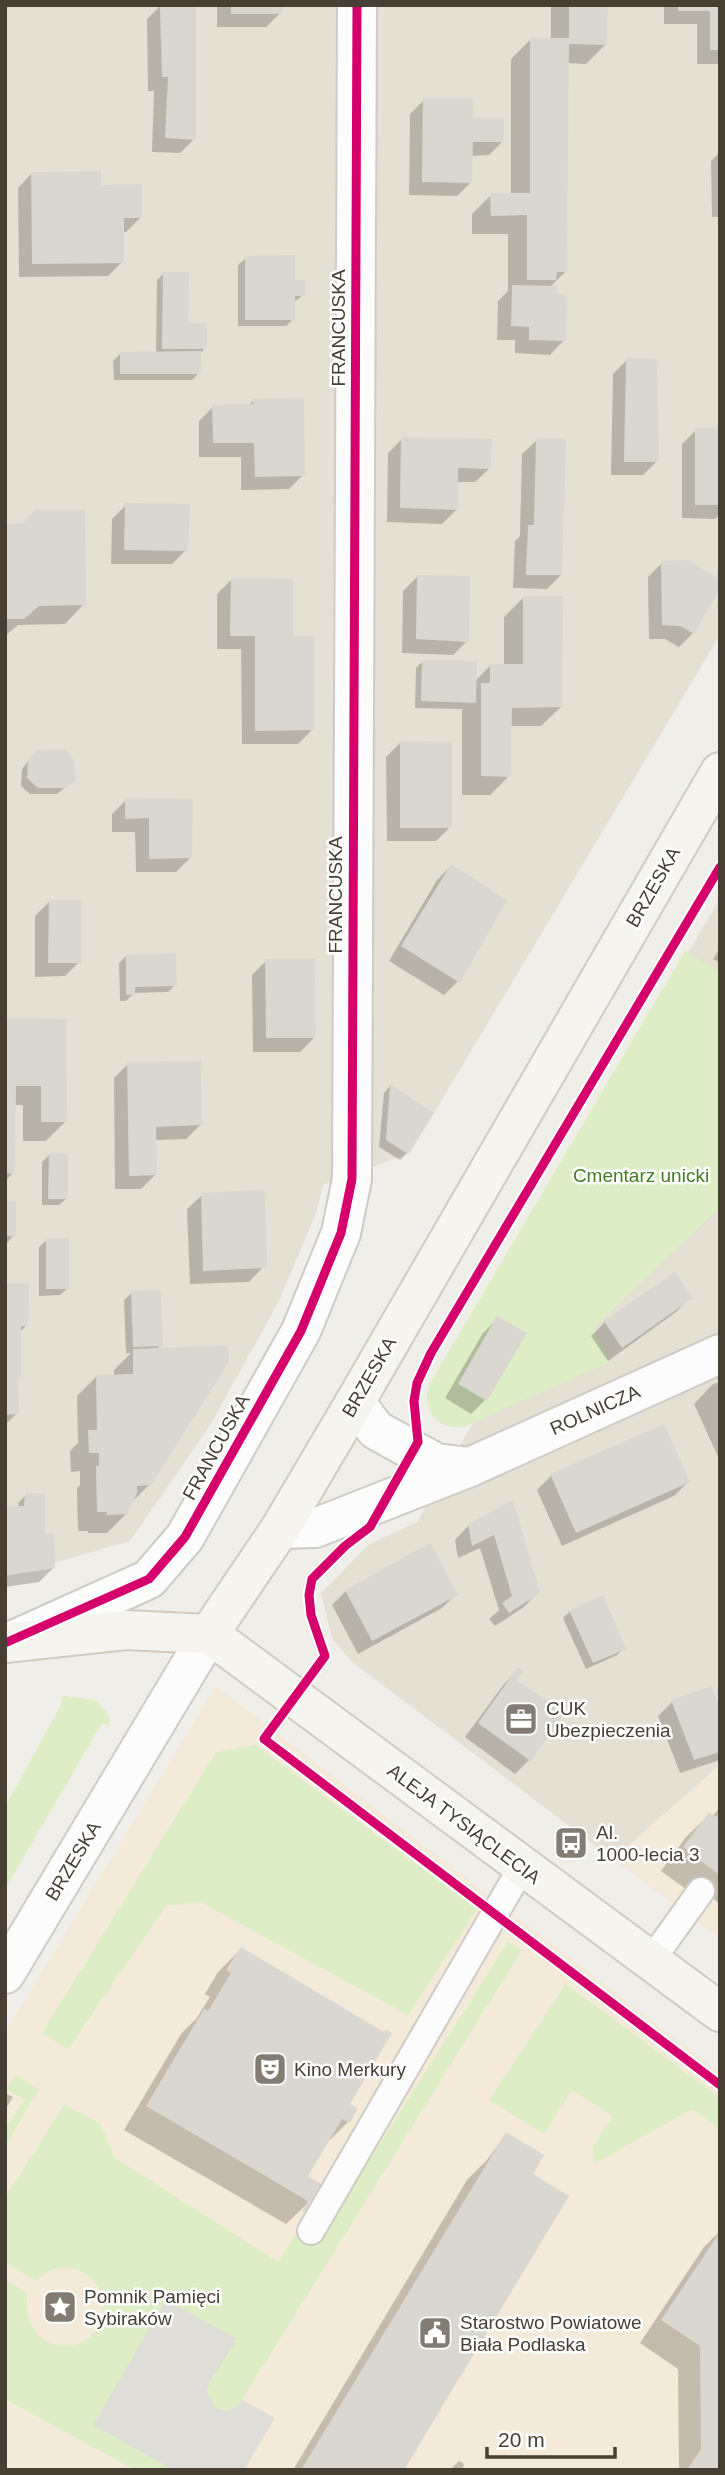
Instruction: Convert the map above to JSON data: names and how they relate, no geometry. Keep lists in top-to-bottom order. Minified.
{"streets":{"street":["FRANCUSKA","BRZESKA","ROLNICZA","ALEJA TYSIĄCLECIA"]},"crossings":[["BRZESKA","ROLNICZA"],["BRZESKA","ALEJA TYSIĄCLECIA"]],"parks":["Cmentarz unicki"],"places":{"office":["CUK Ubezpieczenia"],"bus stop":["Al. 1000-lecia 3"],"theatre":["Kino Merkury"],"place":["Pomnik Pamięci Sybiraków"],"public building":["Starostwo Powiatowe Biała Podlaska"]},"scale_bar":"20 m"}
